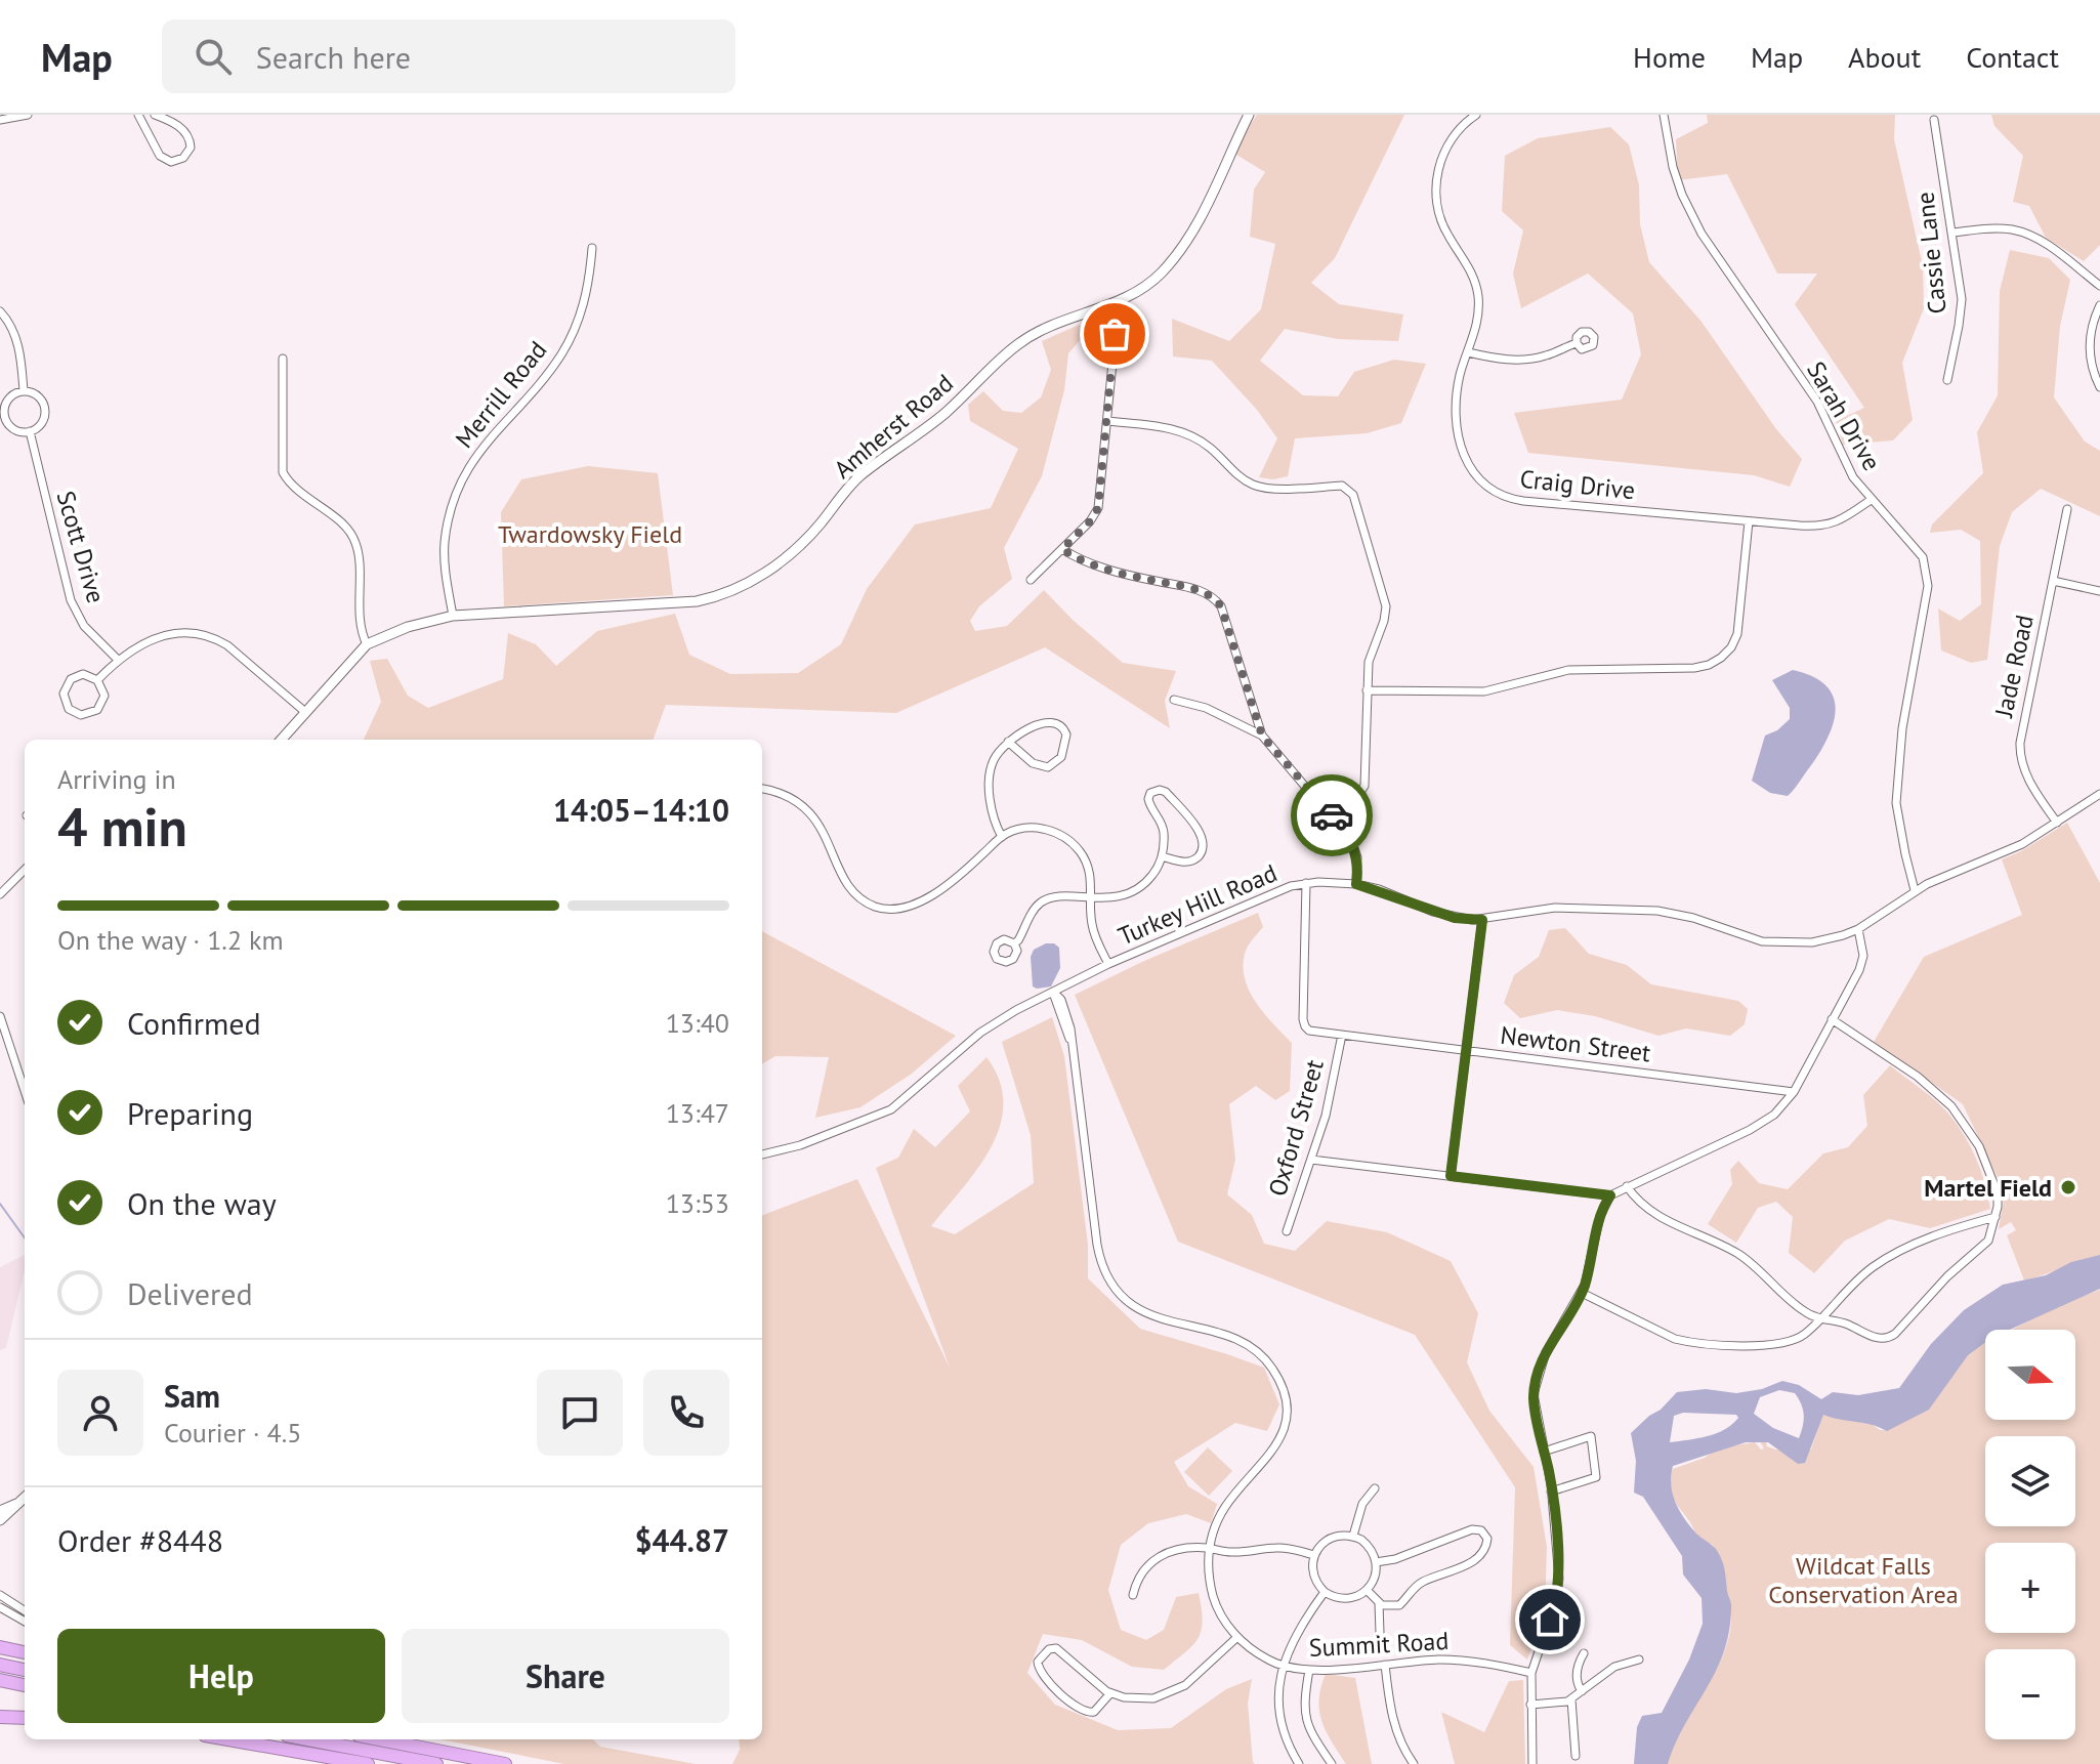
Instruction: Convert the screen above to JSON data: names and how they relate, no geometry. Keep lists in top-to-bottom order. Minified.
{"streets":{"street":["Cassie Lane","Merrill Road","Sarah Drive","Amherst Road","Craig Drive","Scott Drive","Jade Road","Turkey Hill Road","Newton Street","Oxford Street","Summit Road"]},"crossings":[["Merrill Road","Amherst Road"],["Sarah Drive","Craig Drive"],["Sarah Drive","Turkey Hill Road"],["Jade Road","Turkey Hill Road"],["Turkey Hill Road","Newton Street"],["Turkey Hill Road","Summit Road"],["Newton Street","Oxford Street"]],"parks":["Twardowsky Field","Wildcat Falls Conservation Area"],"places":["Martel Field"],"north":"right","page":{"header":"Map","search":"Search here","nav":["Home","Map","About","Contact"],"heading":["4 min","Arriving in","14:05–14:10"],"panel":["Sam","Courier · 4.5","Order #8448","$44.87"],"bar":"On the way · 1.2 km","list":[["Confirmed","13:40"],["Preparing","13:47"],["On the way","13:53"],"Delivered"],"map_buttons":["+","−"],"buttons":["Help","Share"]}}
